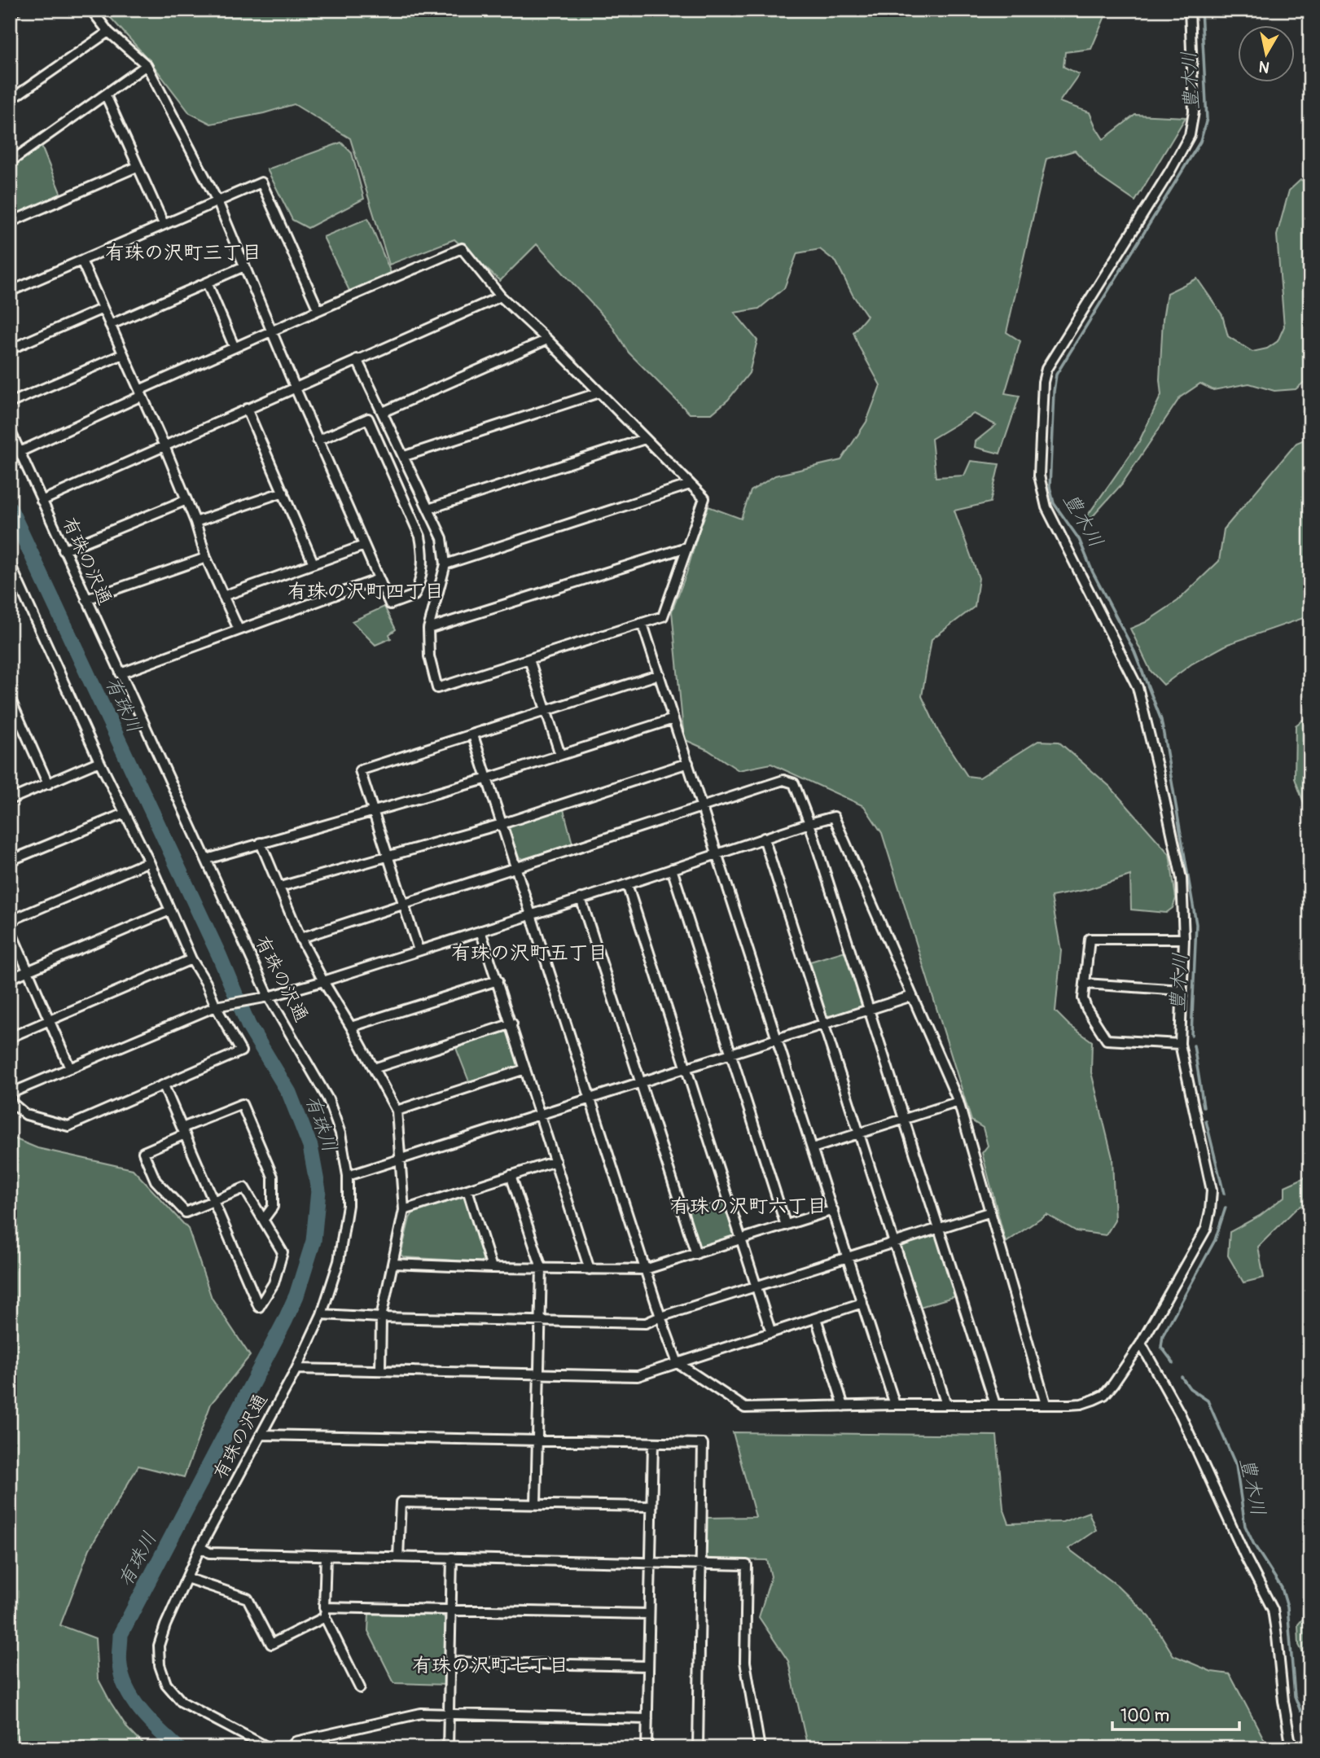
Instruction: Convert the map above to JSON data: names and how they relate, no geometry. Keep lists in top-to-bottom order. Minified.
{"streets":{"street":["有珠の沢通"]},"districts":["有珠の沢町三丁目","有珠の沢町四丁目","有珠の沢町五丁目","有珠の沢町六丁目","有珠の沢町七丁目"],"water":["豊木川","有珠川"],"scale_bar":"100 m","north":"bottom"}
